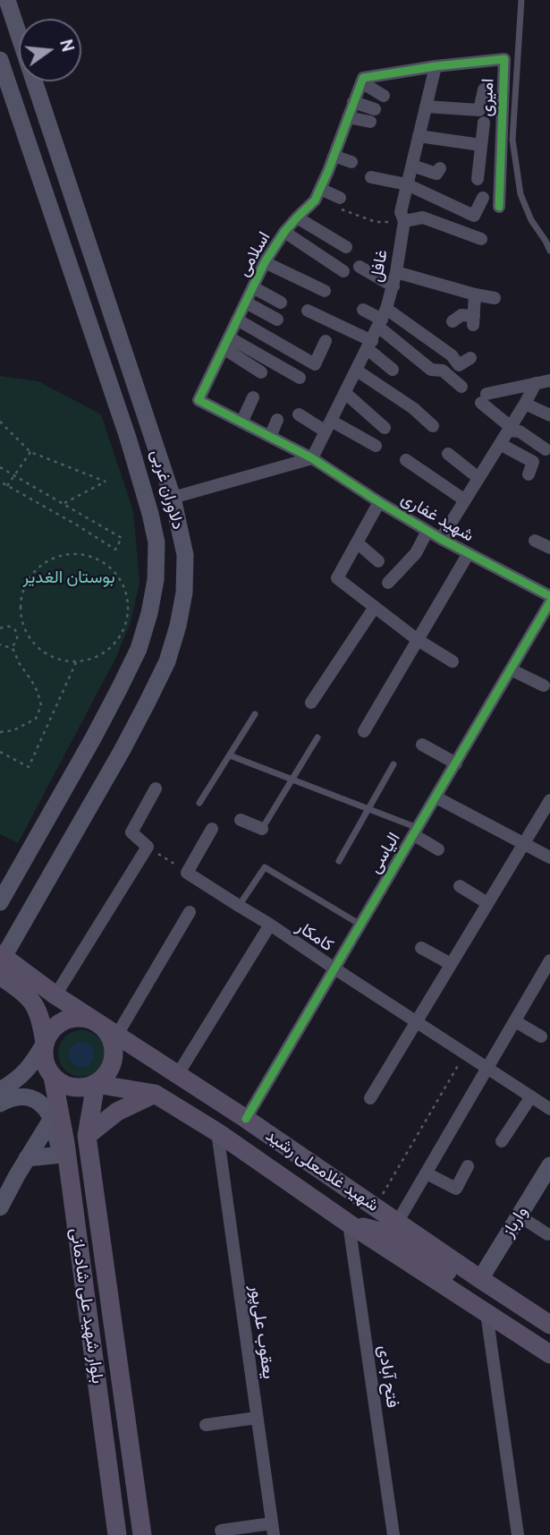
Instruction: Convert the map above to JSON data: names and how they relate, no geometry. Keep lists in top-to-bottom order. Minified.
{"streets":{"main road":["دلاوران غربی","شهید غلامعلی رشید","وارباز","بلوار شهید علی شادمانی"],"street":["امیری","اسلامی","غافل","شهید غفاری","الیاسی","کامکار","یعقوب علی‌پور","فتح آبادی"]},"crossings":[["امیری","غافل"],["اسلامی","غافل"],["اسلامی","شهید غفاری"],["غافل","شهید غفاری"],["دلاوران غربی","شهید غلامعلی رشید"],["الیاسی","کامکار"],["الیاسی","شهید غلامعلی رشید"],["شهید غلامعلی رشید","وارباز"],["شهید غلامعلی رشید","بلوار شهید علی شادمانی"],["شهید غلامعلی رشید","یعقوب علی‌پور"],["شهید غلامعلی رشید","فتح آبادی"]],"parks":["بوستان الغدیر"],"north":"right"}
